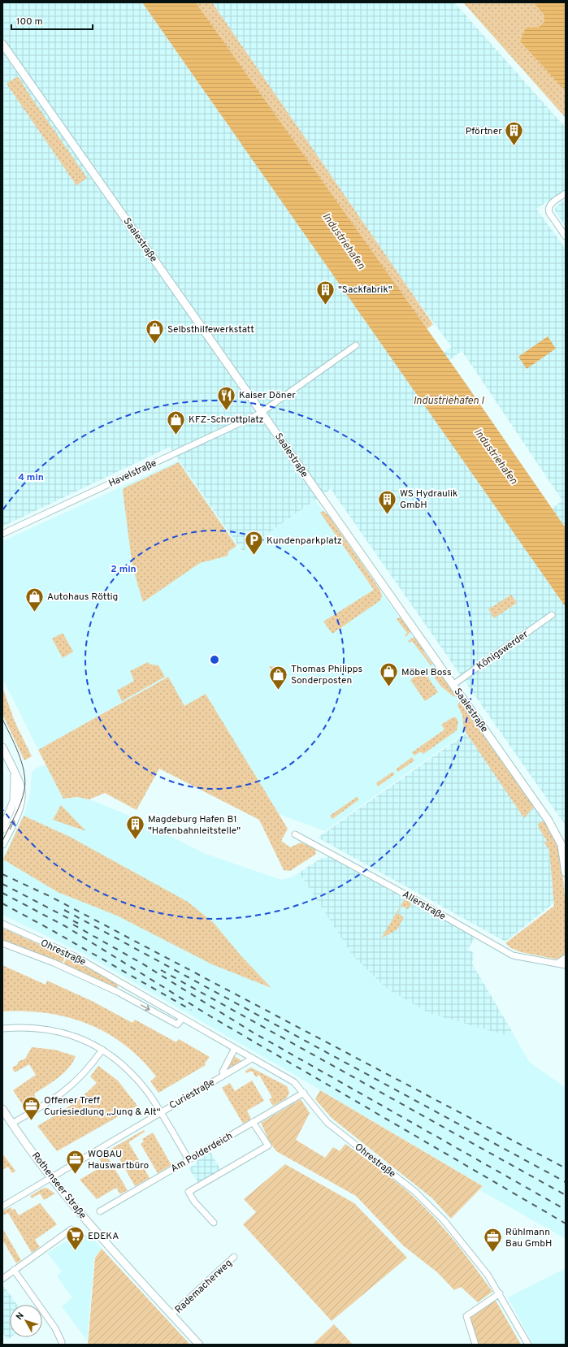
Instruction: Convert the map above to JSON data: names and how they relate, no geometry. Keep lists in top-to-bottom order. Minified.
{"streets":{"main road":["Saalestraße","Rothenseer Straße"],"street":["Havelstraße","Königswerder","Allerstraße","Ohrestraße","Curiestraße","Am Polderdeich","Rademacherweg"]},"crossings":[["Saalestraße","Havelstraße"],["Saalestraße","Königswerder"],["Ohrestraße","Curiestraße"],["Ohrestraße","Am Polderdeich"],["Curiestraße","Am Polderdeich"],["Curiestraße","Rothenseer Straße"],["Rothenseer Straße","Rademacherweg"]],"water":["Industriehafen","Industriehafen I"],"places":{"building":["Pförtner","\"Sackfabrik\"","WS Hydraulik GmbH","Magdeburg Hafen B1 \"Hafenbahnleitstelle\""],"shop":["Selbsthilfewerkstatt","KFZ-Schrottplatz","Autohaus Röttig","Möbel Boss","Thomas Philipps Sonderposten"],"restaurant":["Kaiser Döner"],"parking":["Kundenparkplatz"],"office":["Offener Treff Curiesiedlung „Jung & Alt“","WOBAU Hauswartbüro","Rühlmann Bau GmbH"],"supermarket":["EDEKA"]},"scale_bar":"100 m","north":"top left","rings":["4 min","2 min"]}
